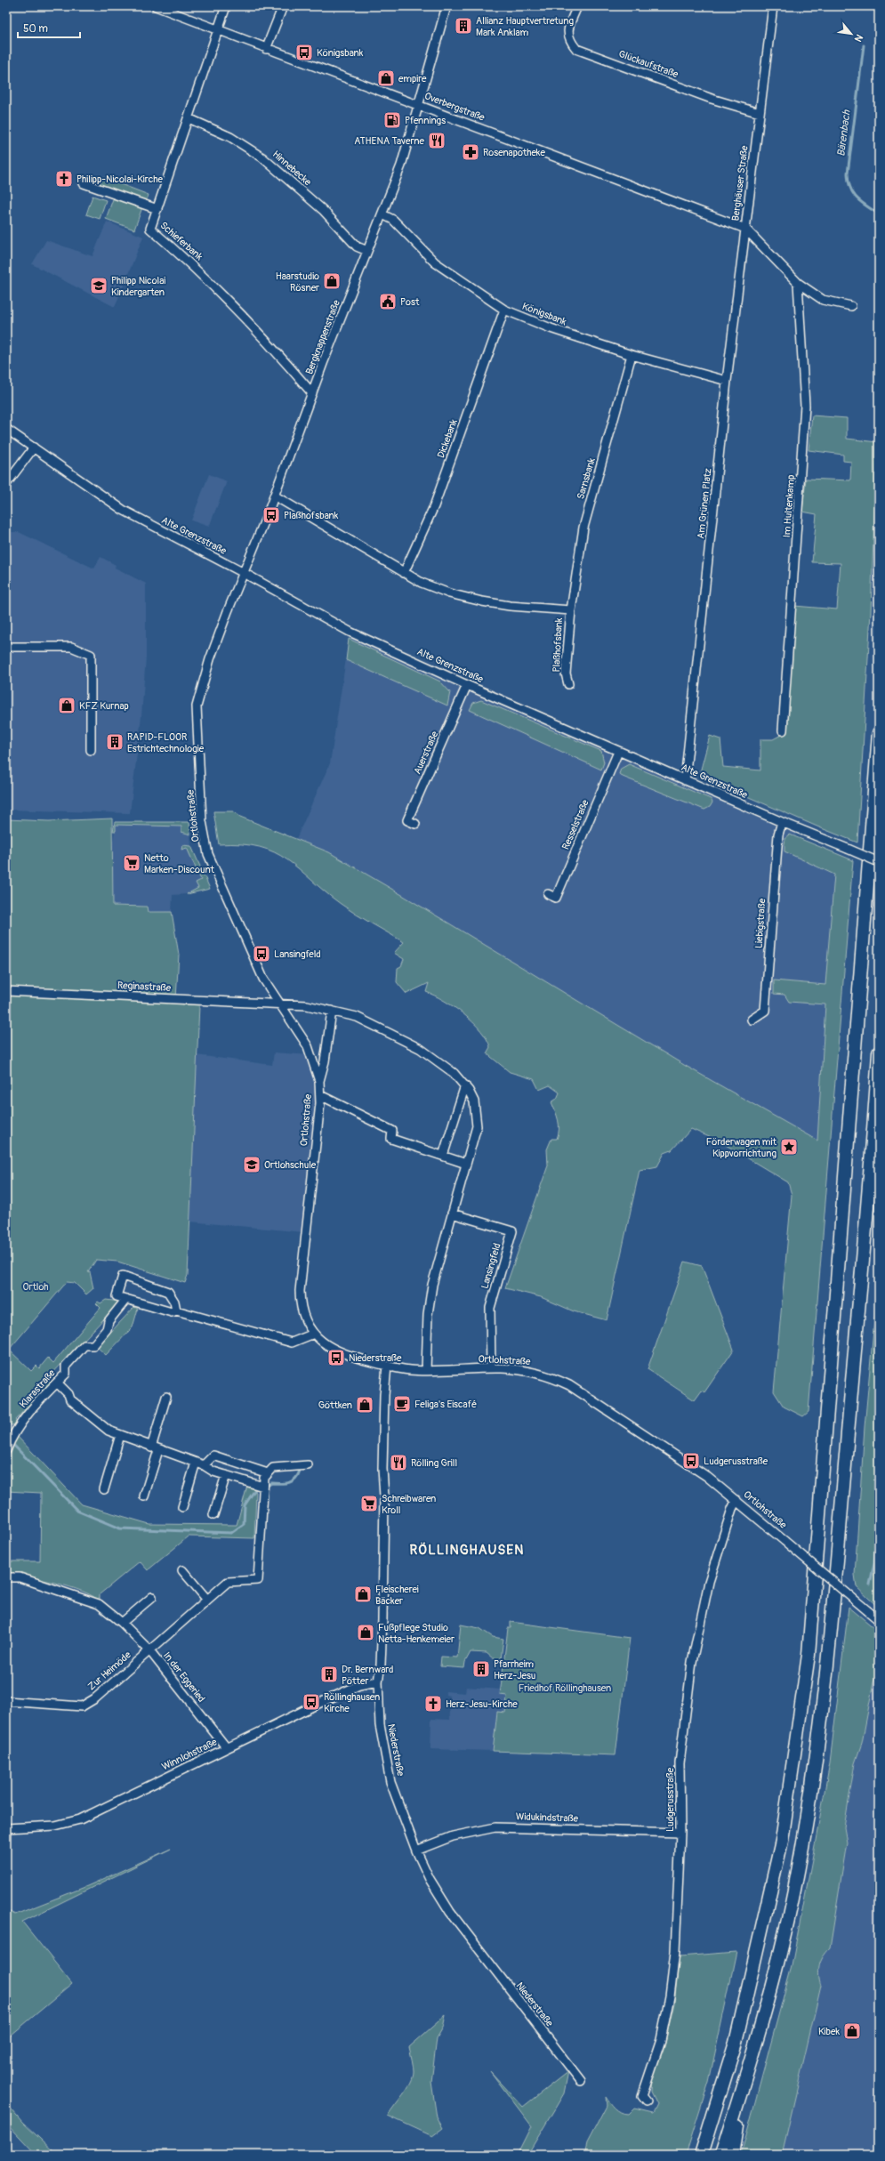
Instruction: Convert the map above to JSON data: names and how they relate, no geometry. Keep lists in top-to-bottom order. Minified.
{"streets":{"street":["Glückaufstraße","Overbergstraße","Hinnebecke","Berghäuser Straße","Schieferbank","Königsbank","Bergknappenstraße","Dickebank","Sarnsbank","Am Grünen Platz","Im Hultenkamp","Alte Grenzstraße","Plaßhofsbank","Auerstraße","Ortlohstraße","Resselstraße","Liebigstraße","Reginastraße","Lansingfeld","Klarastraße","Zur Heimöde","In der Eggeried","Niederstraße","Winnlohstraße","Ludgerusstraße","Widukindstraße"]},"crossings":[["Glückaufstraße","Berghäuser Straße"],["Overbergstraße","Berghäuser Straße"],["Overbergstraße","Schieferbank"],["Overbergstraße","Bergknappenstraße"],["Overbergstraße","Am Grünen Platz"],["Hinnebecke","Schieferbank"],["Hinnebecke","Bergknappenstraße"],["Berghäuser Straße","Am Grünen Platz"],["Berghäuser Straße","Im Hultenkamp"],["Schieferbank","Bergknappenstraße"],["Königsbank","Bergknappenstraße"],["Königsbank","Dickebank"],["Königsbank","Sarnsbank"],["Königsbank","Am Grünen Platz"],["Bergknappenstraße","Alte Grenzstraße"],["Bergknappenstraße","Plaßhofsbank"],["Bergknappenstraße","Ortlohstraße"],["Dickebank","Plaßhofsbank"],["Sarnsbank","Plaßhofsbank"],["Am Grünen Platz","Alte Grenzstraße"],["Alte Grenzstraße","Auerstraße"],["Alte Grenzstraße","Ortlohstraße"],["Alte Grenzstraße","Resselstraße"],["Alte Grenzstraße","Liebigstraße"],["Ortlohstraße","Reginastraße"],["Ortlohstraße","Lansingfeld"],["Ortlohstraße","Niederstraße"],["Ortlohstraße","Ludgerusstraße"],["Zur Heimöde","In der Eggeried"],["In der Eggeried","Winnlohstraße"],["Niederstraße","Winnlohstraße"],["Niederstraße","Widukindstraße"],["Ludgerusstraße","Widukindstraße"]],"districts":["RÖLLINGHAUSEN"],"water":["Bärenbach"],"parks":["Ortloh","Friedhof Röllinghausen"],"places":{"building":["Allianz Hauptvertretung Mark Anklam","RAPID-FLOOR Estrichtechnologie","Pfarrheim Herz-Jesu","Dr. Bernward Pötter"],"bus stop":["Königsbank","Plaßhofsbank","Lansingfeld","Niederstraße","Ludgerusstraße","Röllinghausen Kirche"],"shop":["empire","Haarstudio Rösner","KFZ Kurnap","Göttken","Fleischerei Bäcker","Fußpflege Studio Netta-Henkemeier","Kibek"],"fuel station":["Pfennings"],"restaurant":["ATHENA Taverne","Rölling Grill"],"pharmacy":["Rosenapotheke"],"church":["Philipp-Nicolai-Kirche","Herz-Jesu-Kirche"],"school or university":["Philipp Nicolai Kindergarten","Ortlohschule"],"public building":["Post"],"supermarket":["Netto Marken-Discount","Schreibwaren Kroll"],"place":["Förderwagen mit Kippvorrichtung"],"cafe":["Feliga's Eiscafé"]},"scale_bar":"50 m","north":"bottom right"}
